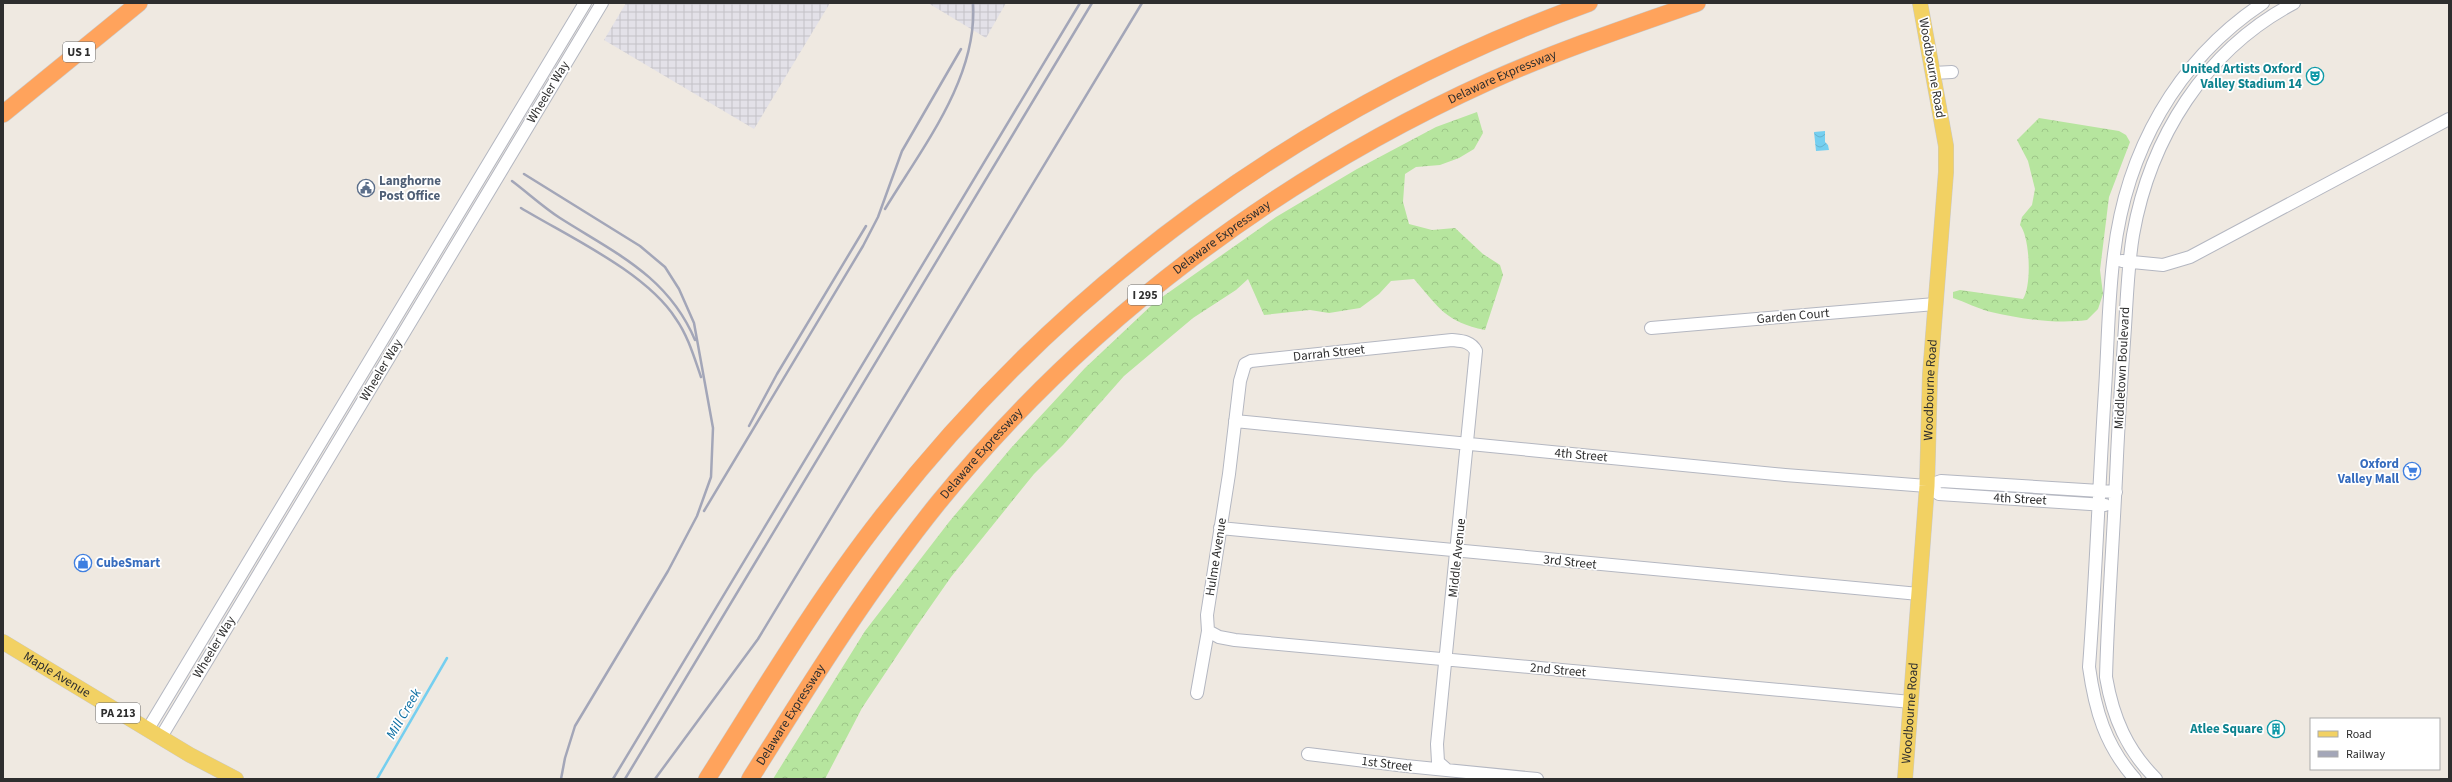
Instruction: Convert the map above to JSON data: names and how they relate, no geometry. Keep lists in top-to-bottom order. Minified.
{"streets":{"highway":["US 1","Delaware Expressway","I 295"],"main road":["Woodbourne Road","Maple Avenue","PA 213"],"street":["Wheeler Way","Garden Court","Darrah Street","Middletown Boulevard","4th Street","Hulme Avenue","Middle Avenue","3rd Street","2nd Street","1st Street"]},"crossings":[["Woodbourne Road","Garden Court"],["Woodbourne Road","4th Street"],["Woodbourne Road","3rd Street"],["Woodbourne Road","2nd Street"],["Wheeler Way","Maple Avenue"],["Darrah Street","4th Street"],["Darrah Street","Hulme Avenue"],["Darrah Street","Middle Avenue"],["Middletown Boulevard","4th Street"],["4th Street","Hulme Avenue"],["4th Street","Middle Avenue"],["Hulme Avenue","3rd Street"],["Hulme Avenue","2nd Street"],["Middle Avenue","3rd Street"],["Middle Avenue","2nd Street"],["Middle Avenue","1st Street"]],"water":["Mill Creek"],"places":{"theatre":["United Artists Oxford Valley Stadium 14"],"public building":["Langhorne Post Office"],"supermarket":["Oxford Valley Mall"],"shop":["CubeSmart"],"building":["Atlee Square"]},"legend":["Road","Railway"]}
